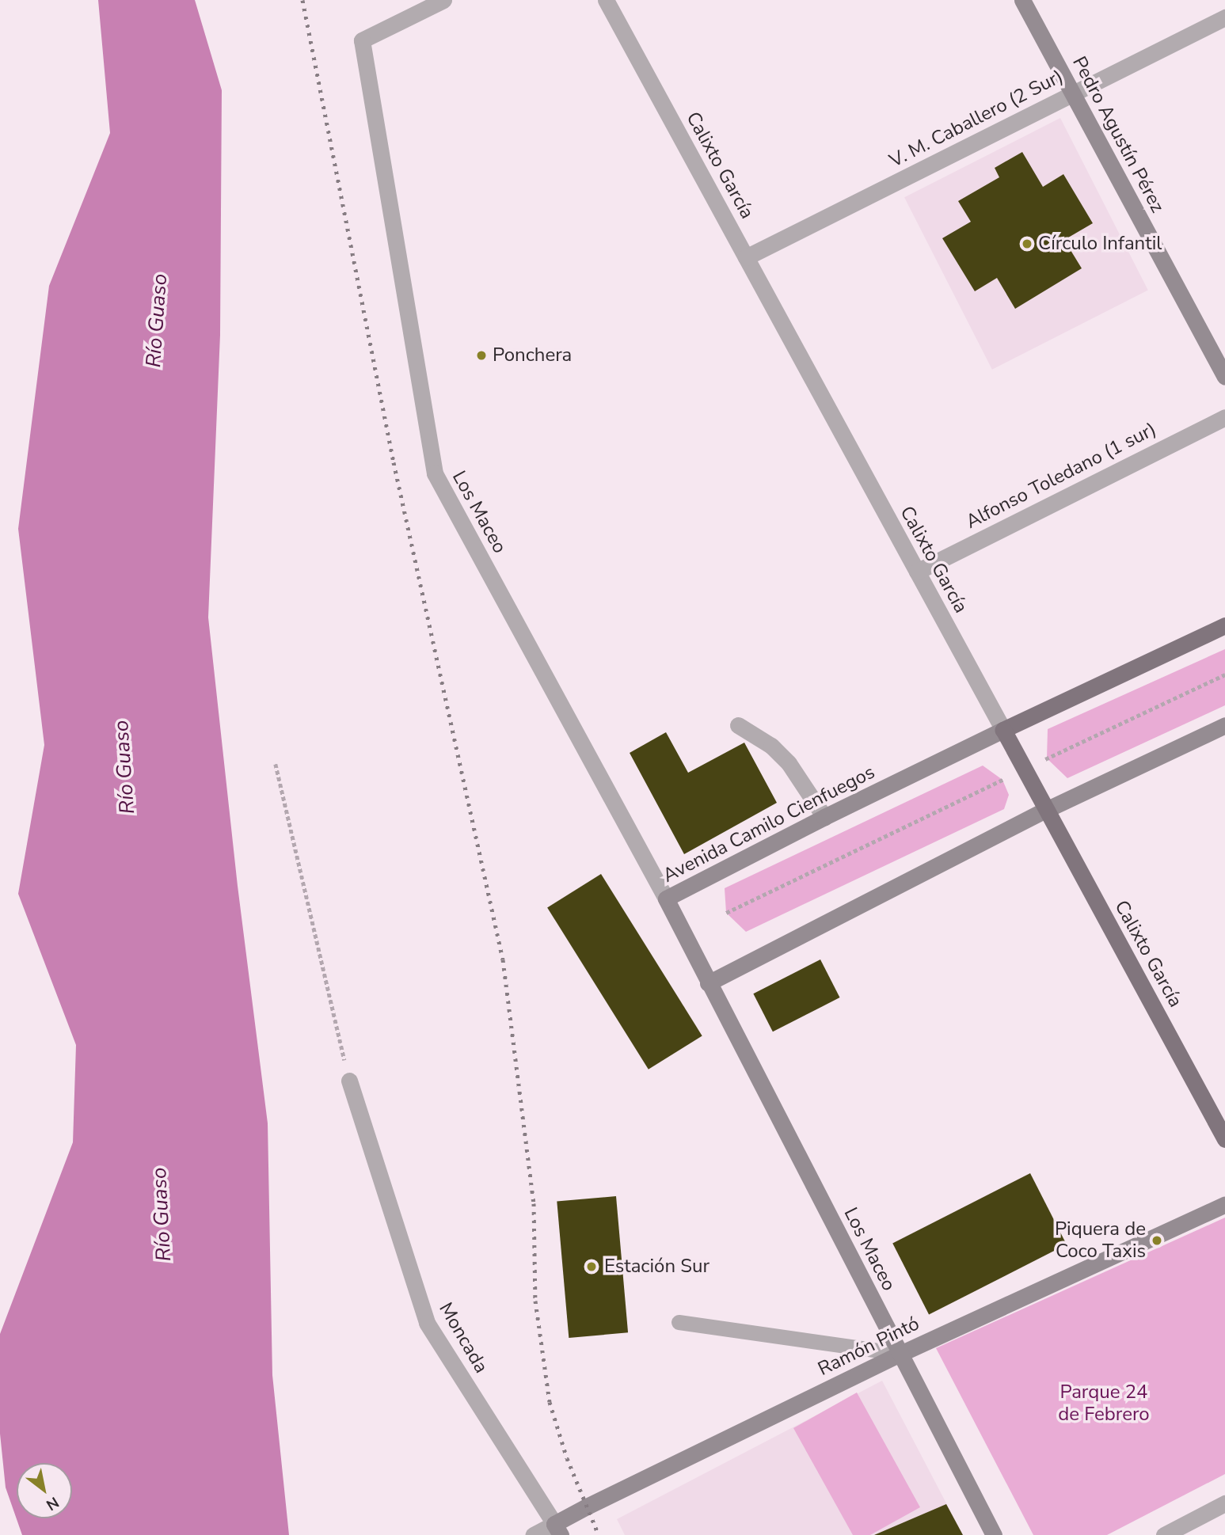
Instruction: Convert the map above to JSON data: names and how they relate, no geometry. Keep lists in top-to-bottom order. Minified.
{"streets":{"main road":["Pedro Agustín Pérez","Calixto García","Los Maceo","Avenida Camilo Cienfuegos","Ramón Pintó"],"street":["V. M. Caballero (2 Sur)","Alfonso Toledano (1 sur)","Moncada"]},"crossings":[["V. M. Caballero (2 Sur)","Pedro Agustín Pérez"],["V. M. Caballero (2 Sur)","Calixto García"],["Calixto García","Alfonso Toledano (1 sur)"],["Calixto García","Avenida Camilo Cienfuegos"],["Los Maceo","Avenida Camilo Cienfuegos"],["Los Maceo","Ramón Pintó"],["Moncada","Ramón Pintó"]],"water":["Río Guaso"],"parks":["Parque 24 de Febrero"],"places":["Círculo Infantil","Ponchera","Piquera de Coco Taxis","Estación Sur"],"north":"bottom right"}
